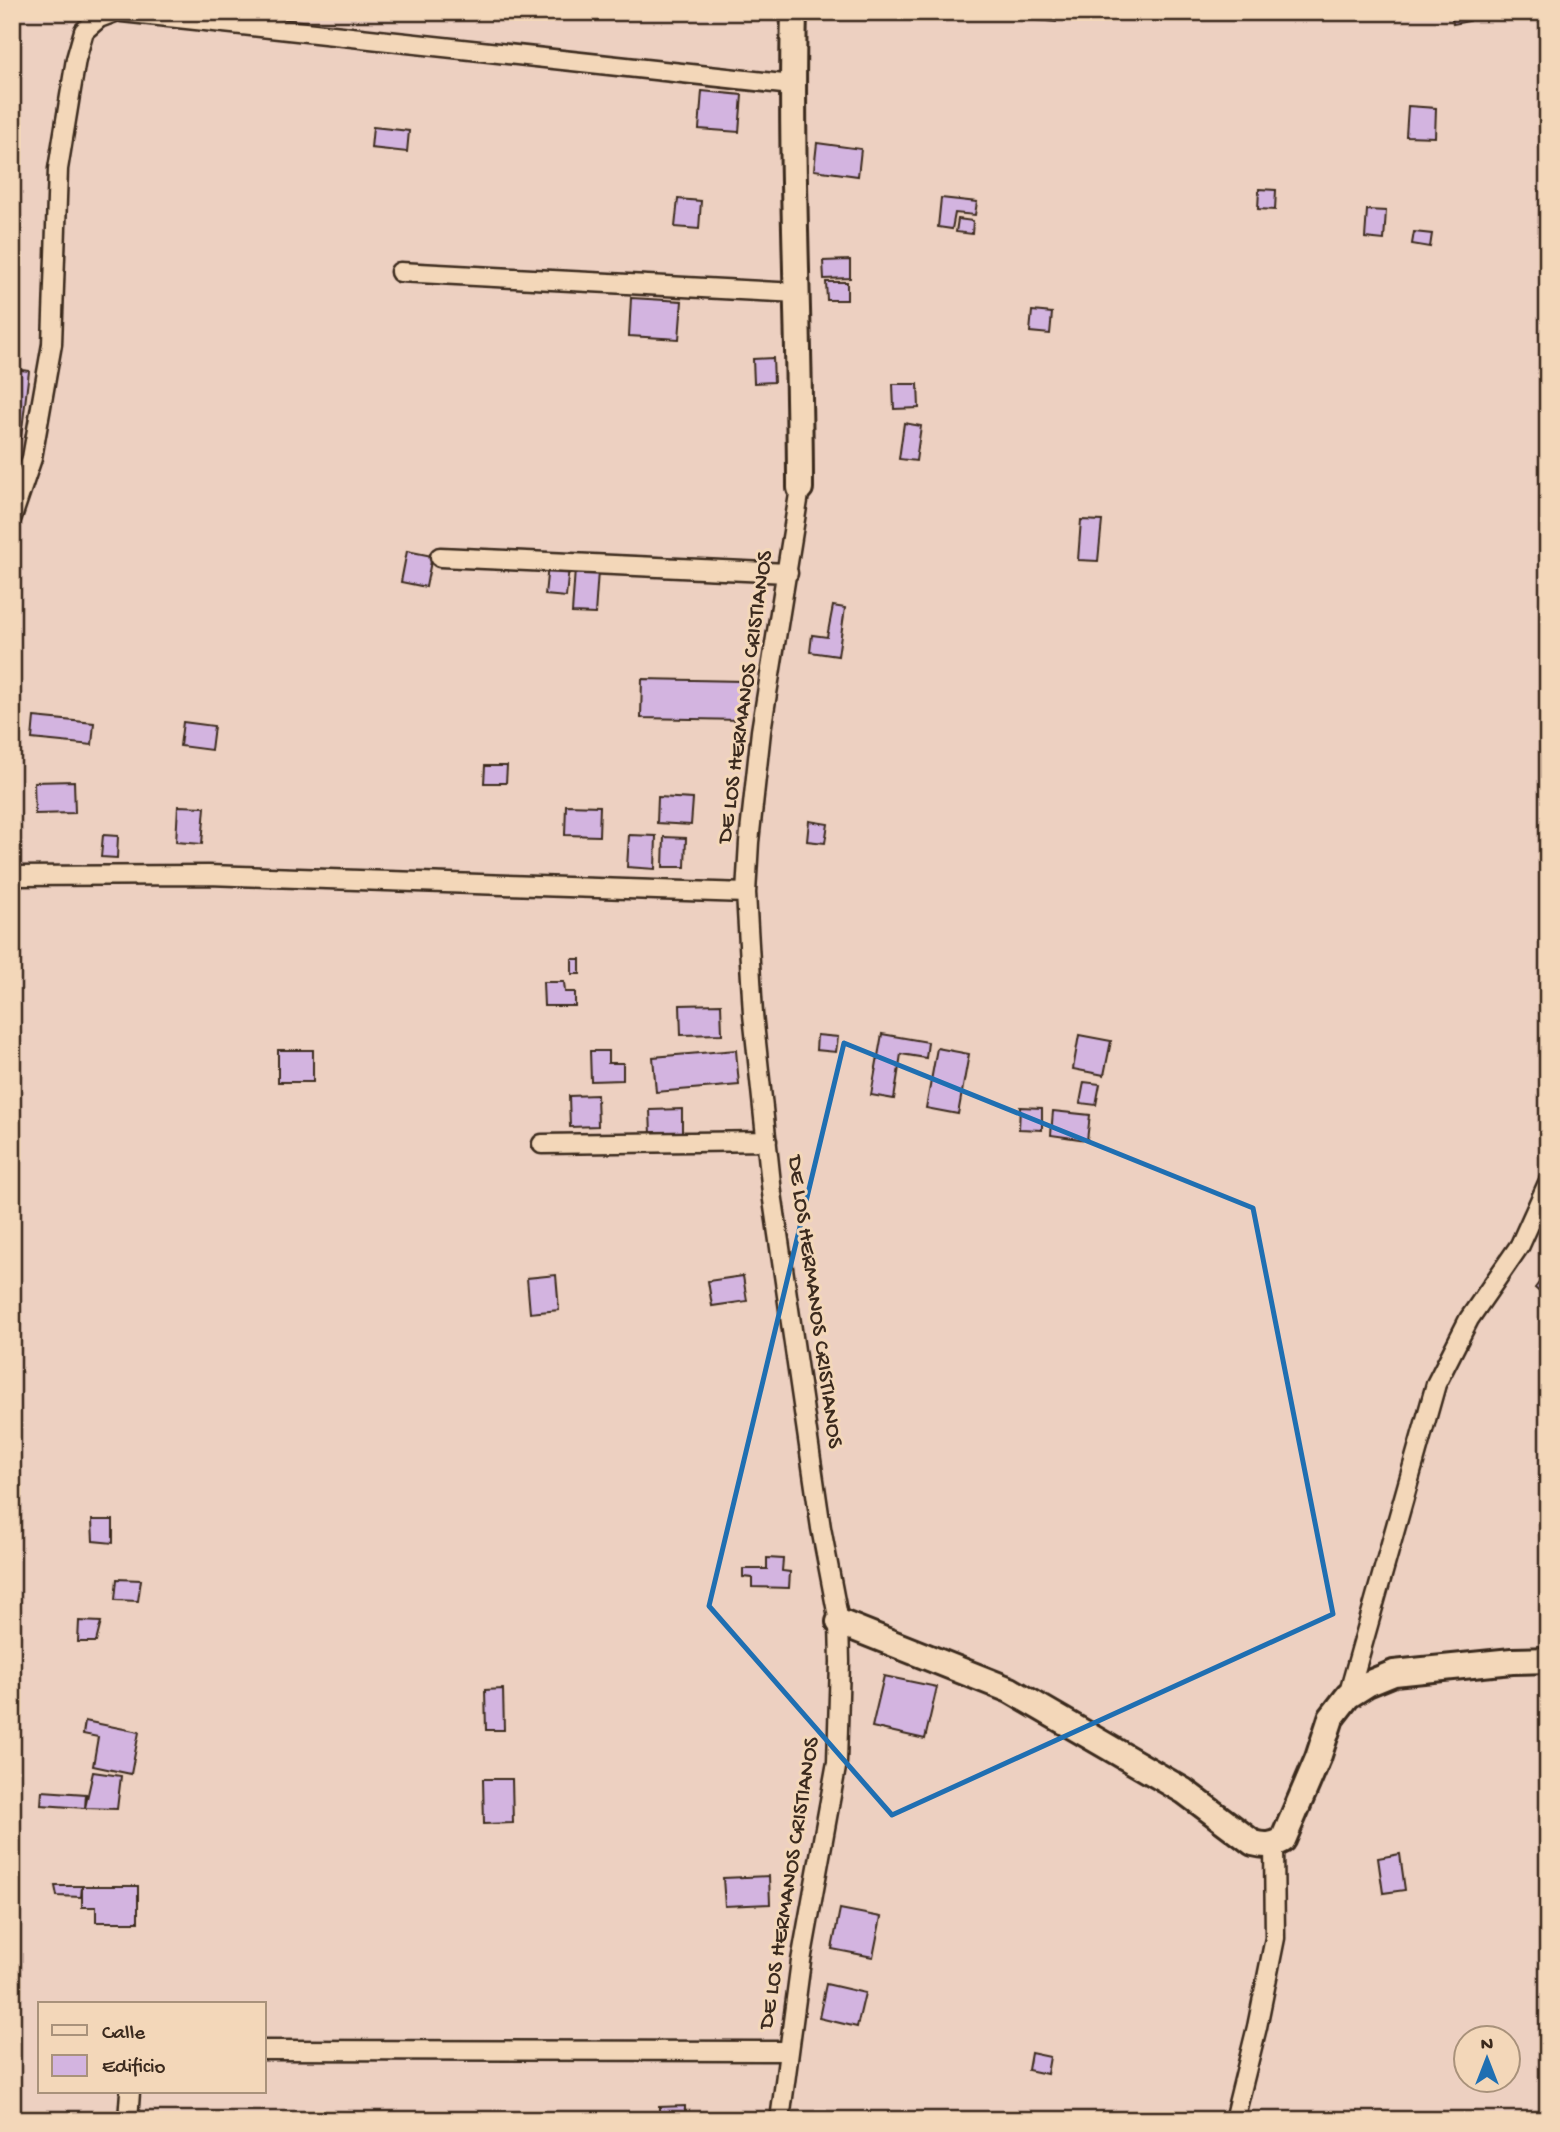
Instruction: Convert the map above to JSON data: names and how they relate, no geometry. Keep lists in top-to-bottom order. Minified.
{"streets":{"street":["DE LOS HERMANOS CRISTIANOS"]},"legend":["Calle","Edificio"],"north":"top"}
